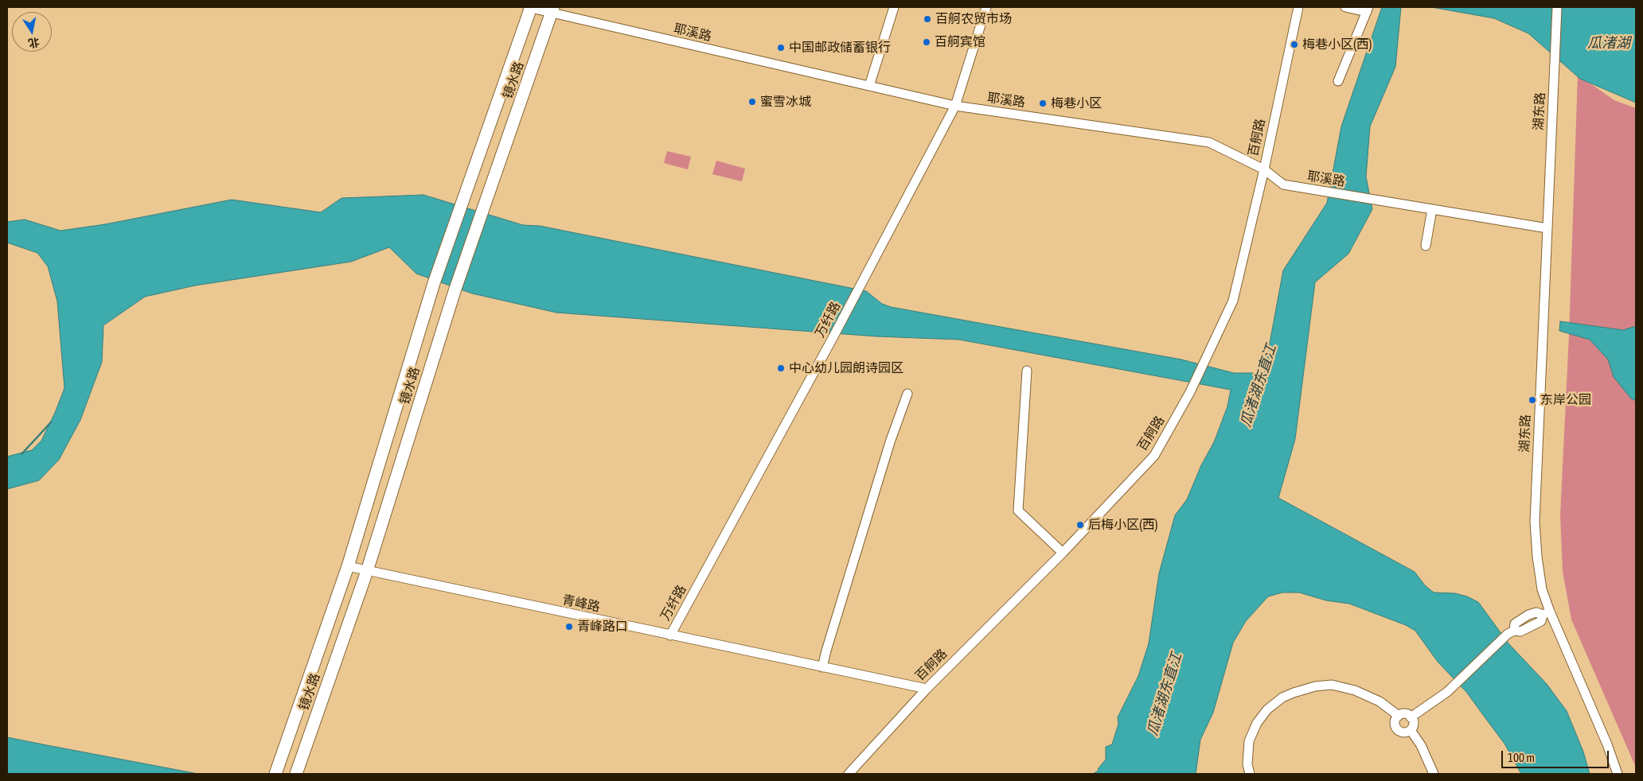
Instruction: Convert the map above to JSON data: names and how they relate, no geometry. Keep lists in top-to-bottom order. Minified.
{"streets":{"main road":["镜水路"],"street":["耶溪路","湖东路","百舸路","万纤路","青峰路"]},"crossings":[["耶溪路","镜水路"],["耶溪路","湖东路"],["耶溪路","百舸路"],["耶溪路","万纤路"],["镜水路","青峰路"],["百舸路","青峰路"],["万纤路","青峰路"]],"water":["瓜渚湖","瓜渚湖东直江"],"places":["百舸农贸市场","百舸宾馆","梅巷小区(西)","中国邮政储蓄银行","蜜雪冰城","梅巷小区","中心幼儿园朗诗园区","东岸公园","后梅小区(西)","青峰路口"],"scale_bar":"100 m","north":"bottom"}
